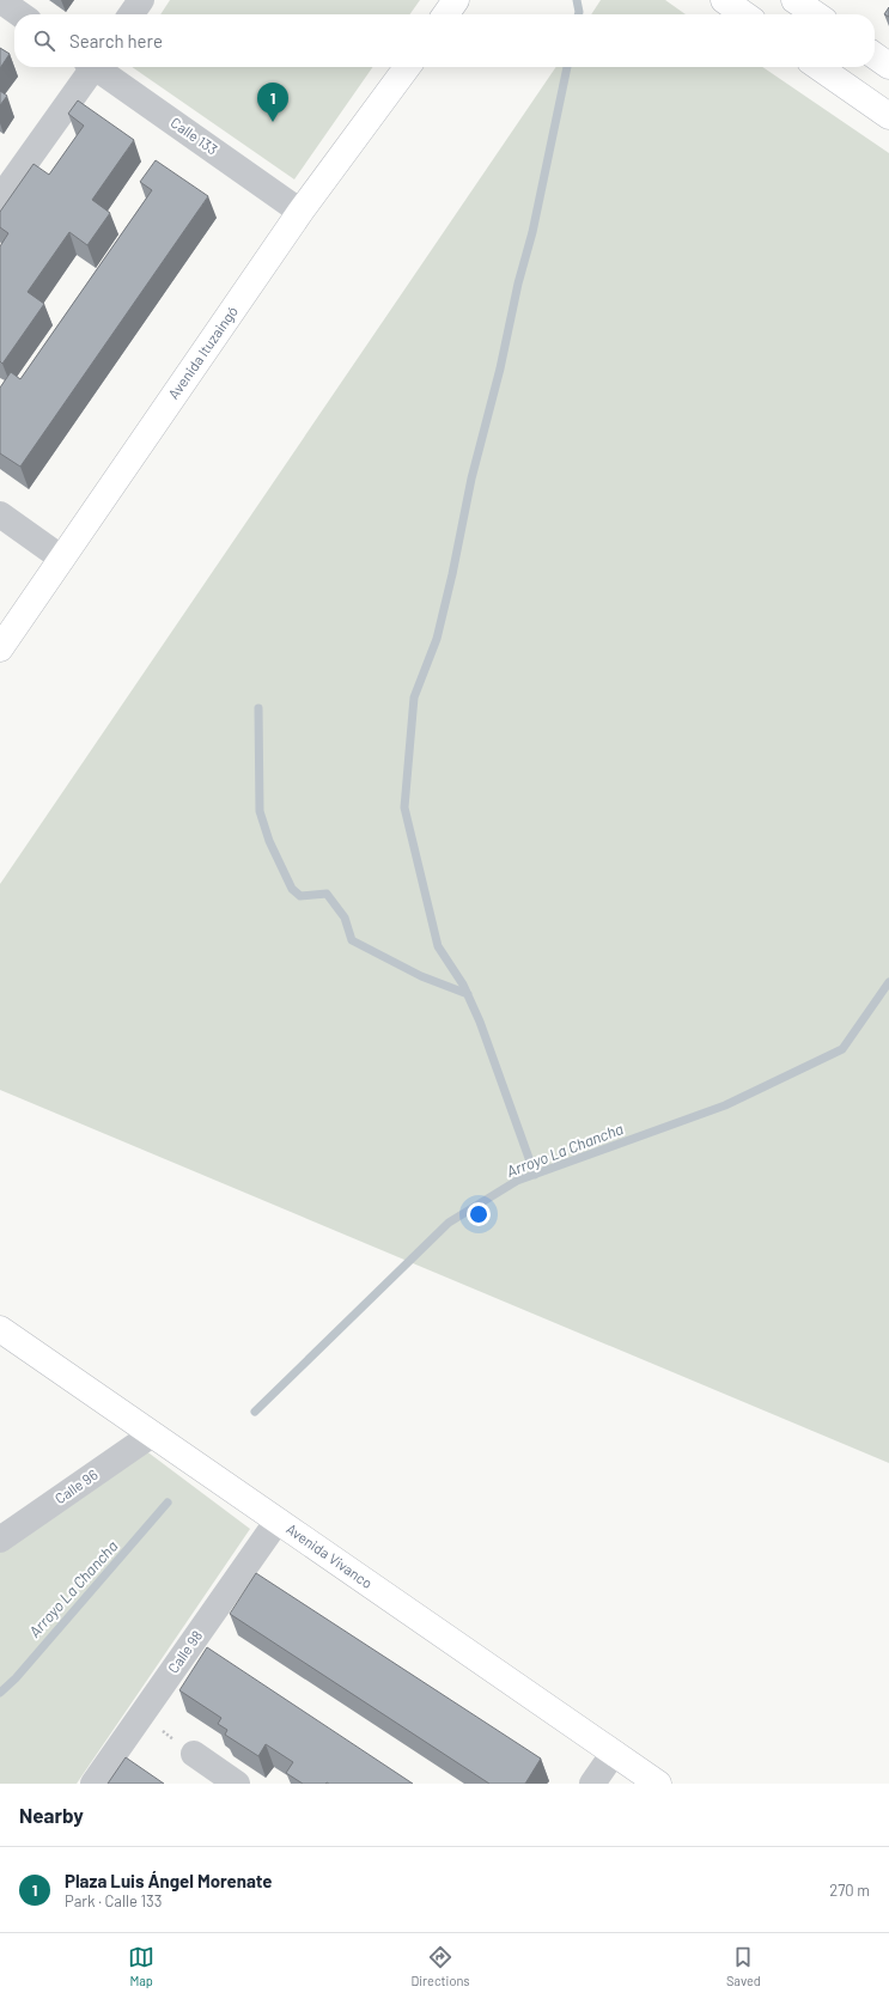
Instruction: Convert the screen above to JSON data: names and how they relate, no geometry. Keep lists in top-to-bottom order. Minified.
{"streets":{"street":["Calle 133","Avenida Ituzaingó","Calle 96","Avenida Vivanco","Calle 98"]},"crossings":[["Calle 133","Avenida Ituzaingó"],["Calle 96","Avenida Vivanco"],["Avenida Vivanco","Calle 98"]],"water":["Arroyo La Chancha"],"page":{"search":"Search here","pins":"1","heading":"Nearby","list":[{"mark":"1","name":"Plaza Luis Ángel Morenate","note":"Park · Calle 133","value":"270 m"}],"nav":["Map","Directions","Saved"]}}
